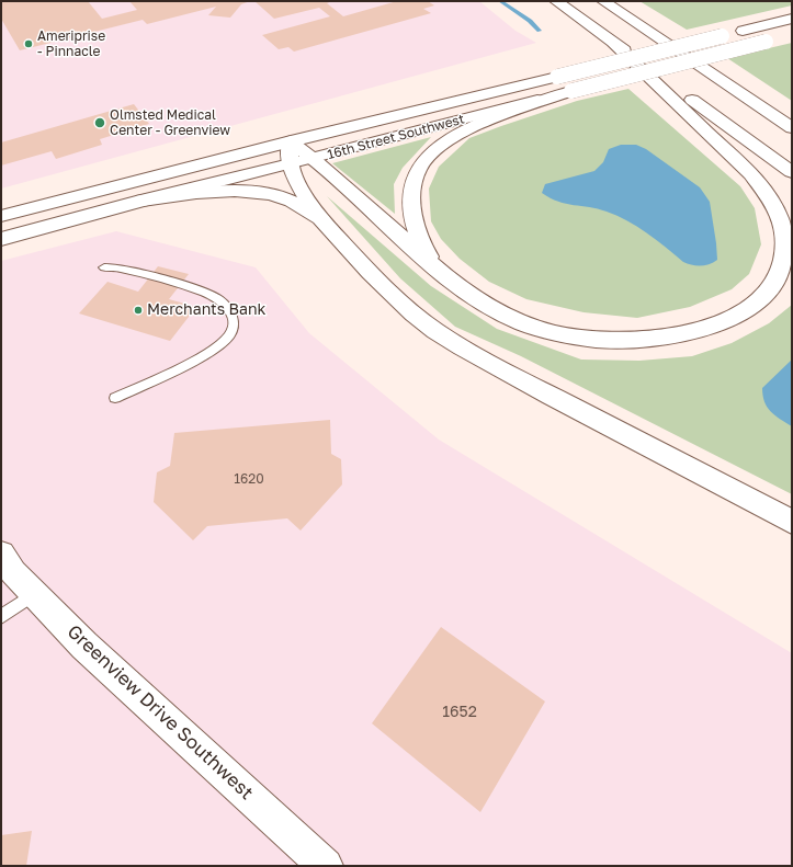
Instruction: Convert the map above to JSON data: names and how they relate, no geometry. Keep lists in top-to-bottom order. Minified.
{"streets":{"main road":["16th Street Southwest","Greenview Drive Southwest"]},"places":["Ameriprise - Pinnacle","Olmsted Medical Center - Greenview","Merchants Bank"],"house_numbers":["1620","1652"]}
